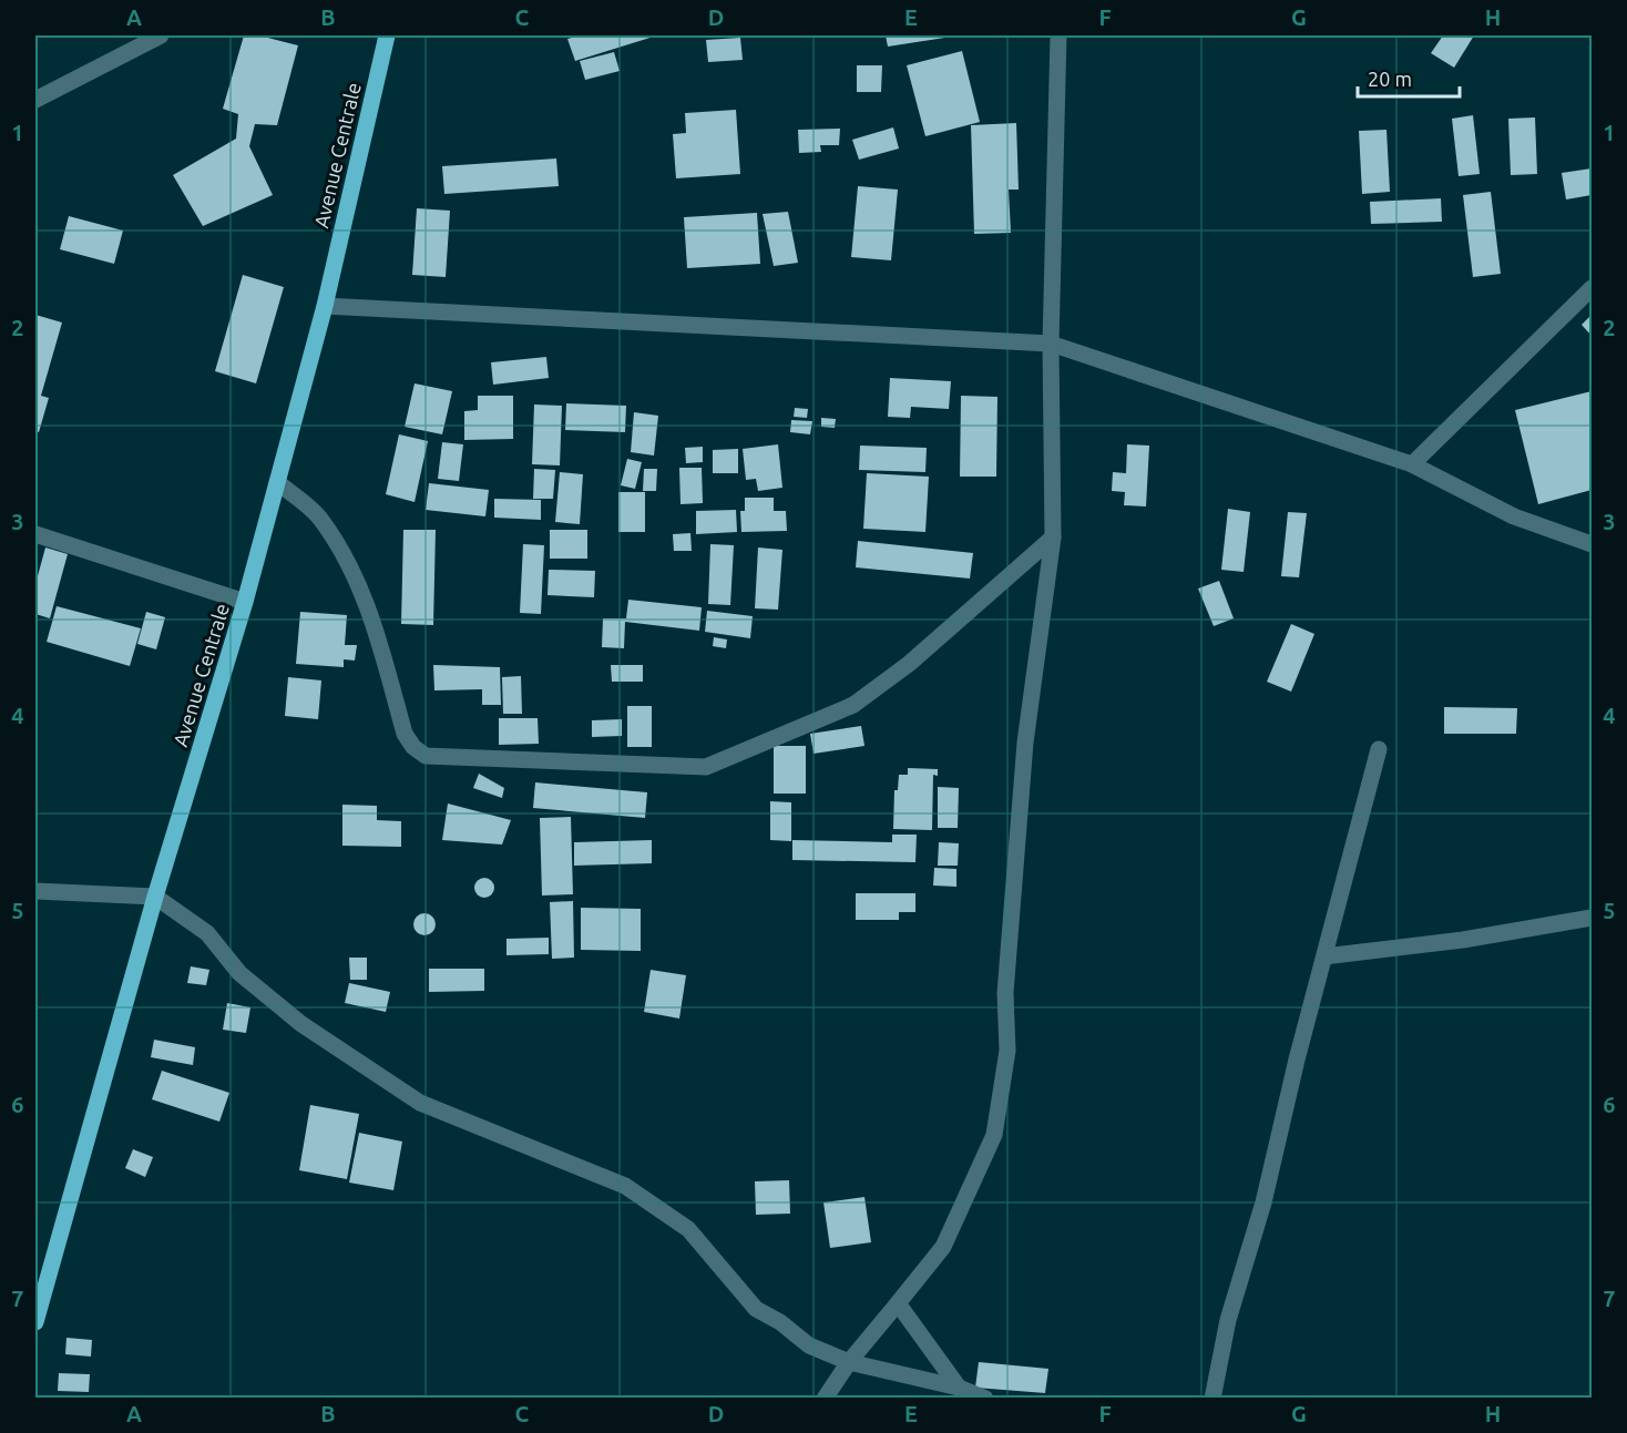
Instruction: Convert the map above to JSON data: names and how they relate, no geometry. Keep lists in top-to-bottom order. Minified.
{"streets":{"main road":["Avenue Centrale"]},"scale_bar":"20 m","grid":{"columns":["A","B","C","D","E","F","G","H"],"rows":["1","2","3","4","5","6","7"]}}
